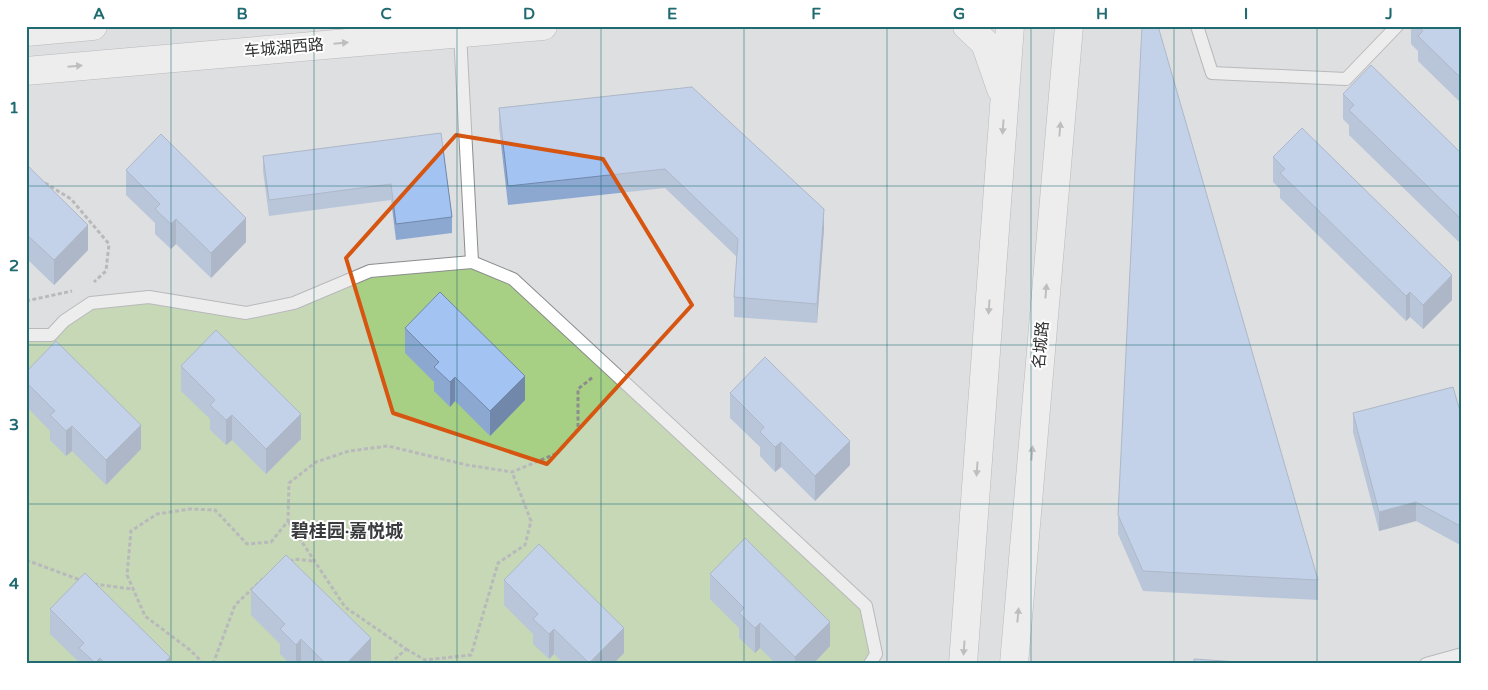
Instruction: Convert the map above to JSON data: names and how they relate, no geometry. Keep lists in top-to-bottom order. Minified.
{"streets":{"main road":["车城湖西路","名城路"]},"one_way":["车城湖西路"],"districts":["碧桂园·嘉悦城"],"grid":{"columns":["A","B","C","D","E","F","G","H","I","J"],"rows":["1","2","3","4"]}}
